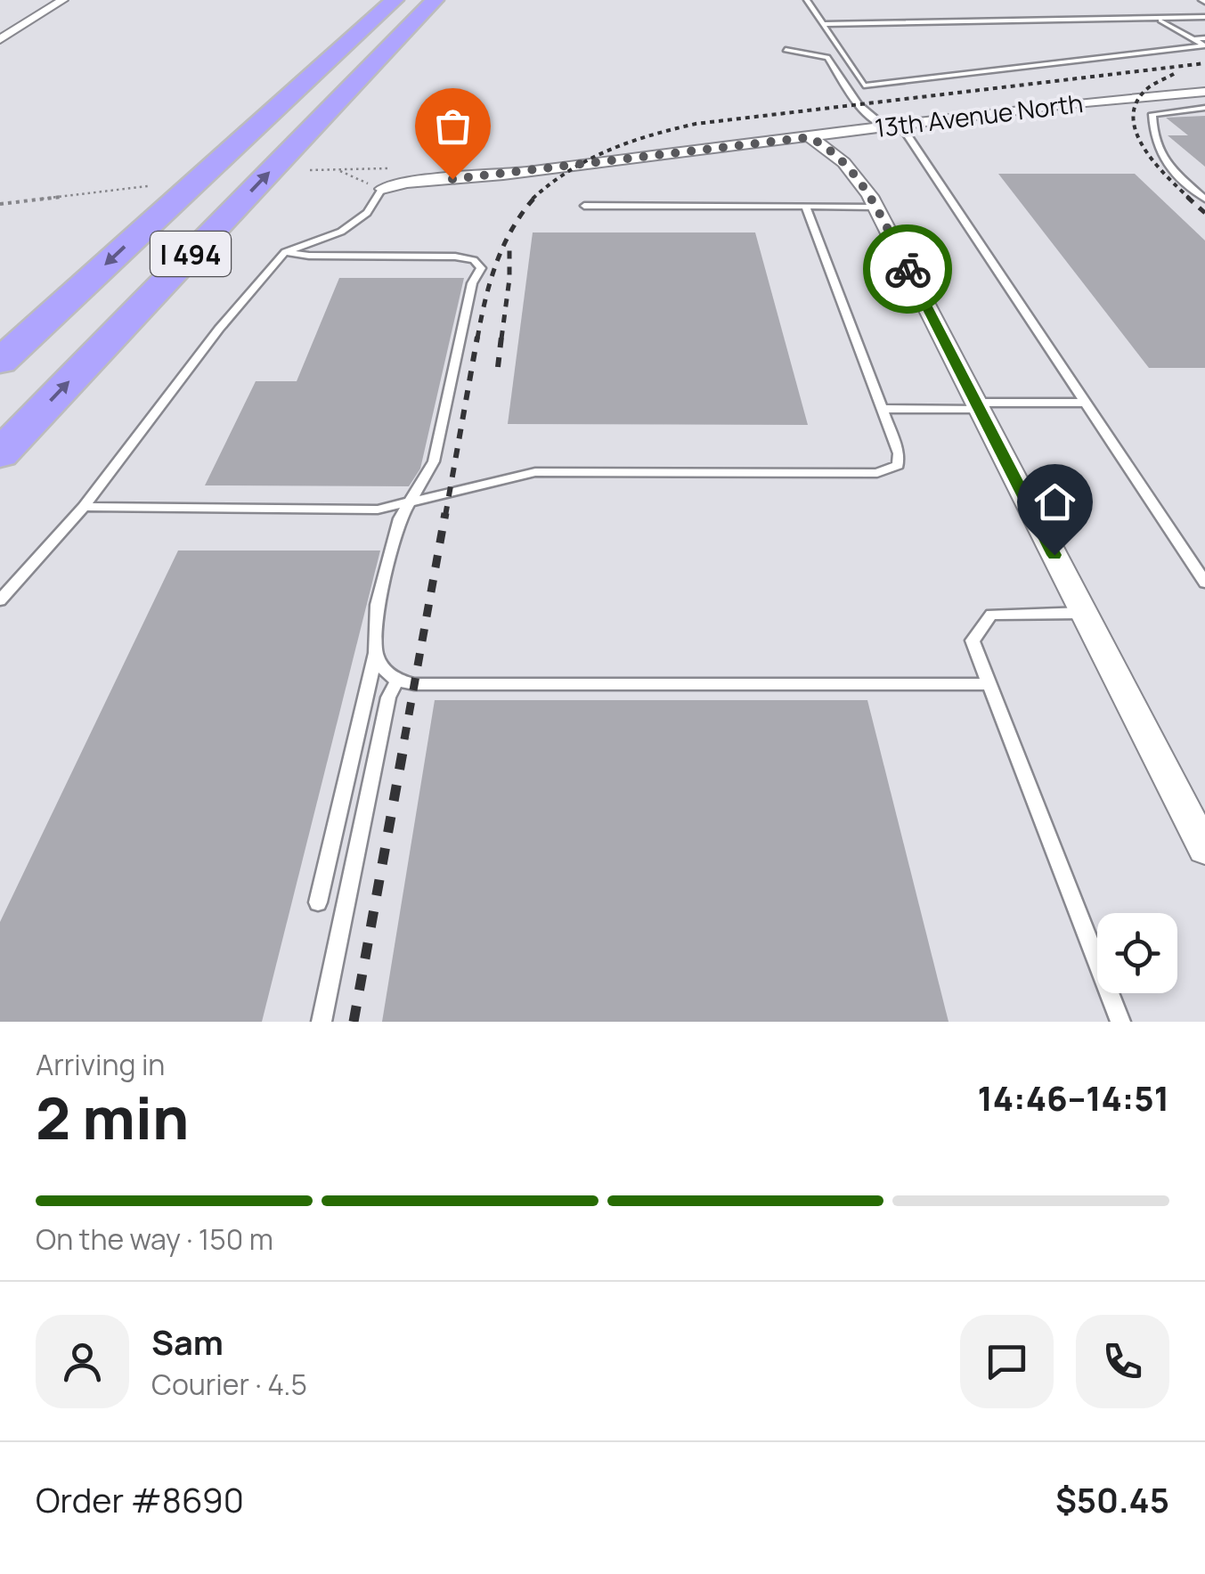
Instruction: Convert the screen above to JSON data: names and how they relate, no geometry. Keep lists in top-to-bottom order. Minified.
{"streets":{"highway":["I 494"],"street":["13th Avenue North"]},"page":{"heading":["2 min","Arriving in","14:46–14:51"],"panel":["Sam","Courier · 4.5","Order #8690","$50.45"],"bar":"On the way · 150 m"}}
